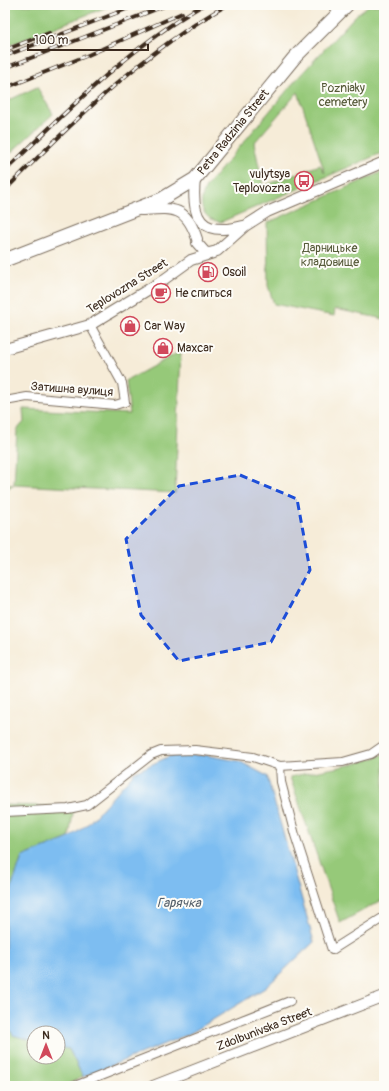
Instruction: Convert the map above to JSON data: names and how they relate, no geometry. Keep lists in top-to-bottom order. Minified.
{"streets":{"main road":["Petra Radzinia Street"],"street":["Teplovozna Street","Затишна вулиця","Zdolbunivska Street"]},"crossings":[["Teplovozna Street","Затишна вулиця"]],"water":["Гарячка"],"parks":["Pozniaky cemetery","Дарницьке кладовище"],"places":{"bus stop":["vulytsya Teplovozna"],"fuel station":["Osoil"],"cafe":["Не спиться"],"shop":["Car Way","Maxcar"]},"scale_bar":"100 m","north":"top"}
